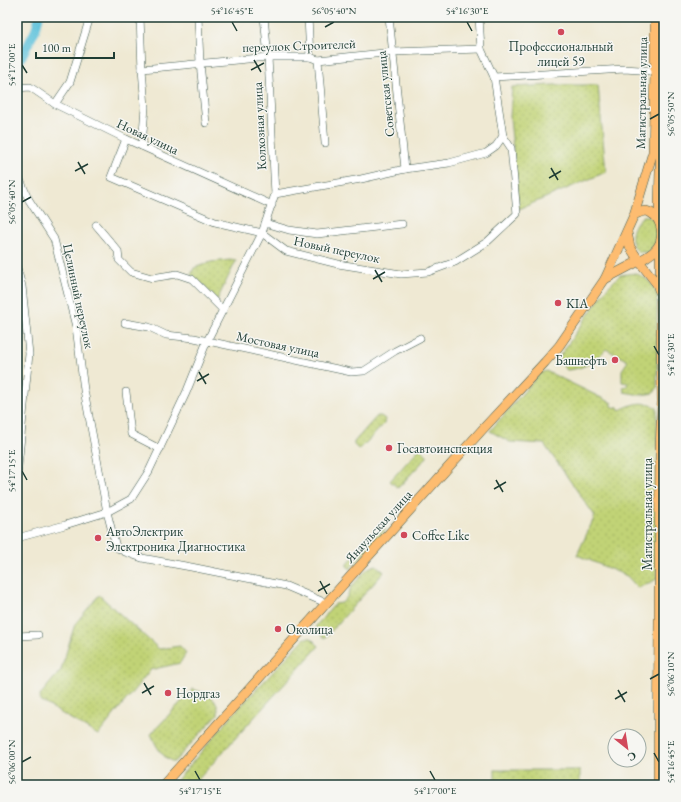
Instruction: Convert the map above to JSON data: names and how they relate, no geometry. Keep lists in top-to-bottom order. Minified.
{"streets":{"main road":["Магистральная улица","Янаульская улица"],"street":["переулок Строителей","Советская улица","Колхозная улица","Новая улица","Новый переулок","Целинный переулок","Мостовая улица"]},"crossings":[["переулок Строителей","Советская улица"],["переулок Строителей","Колхозная улица"],["Магистральная улица","Янаульская улица"],["Колхозная улица","Новая улица"],["Колхозная улица","Новый переулок"],["Колхозная улица","Целинный переулок"],["Колхозная улица","Мостовая улица"],["Новая улица","Новый переулок"],["Целинный переулок","Янаульская улица"]],"places":["Профессиональный лицей 59","KIA","Башнефть","Госавтоинспекция","Coffee Like","АвтоЭлектрик Электроника Диагностика","Околица","Нордгаз"],"scale_bar":"100 m","north":"bottom right","coordinates":["54°16'45\"E","56°05'40\"N","54°16'30\"E","54°17'00\"E","56°05'50\"N","54°17'15\"E","56°06'10\"N","56°06'00\"N"]}
